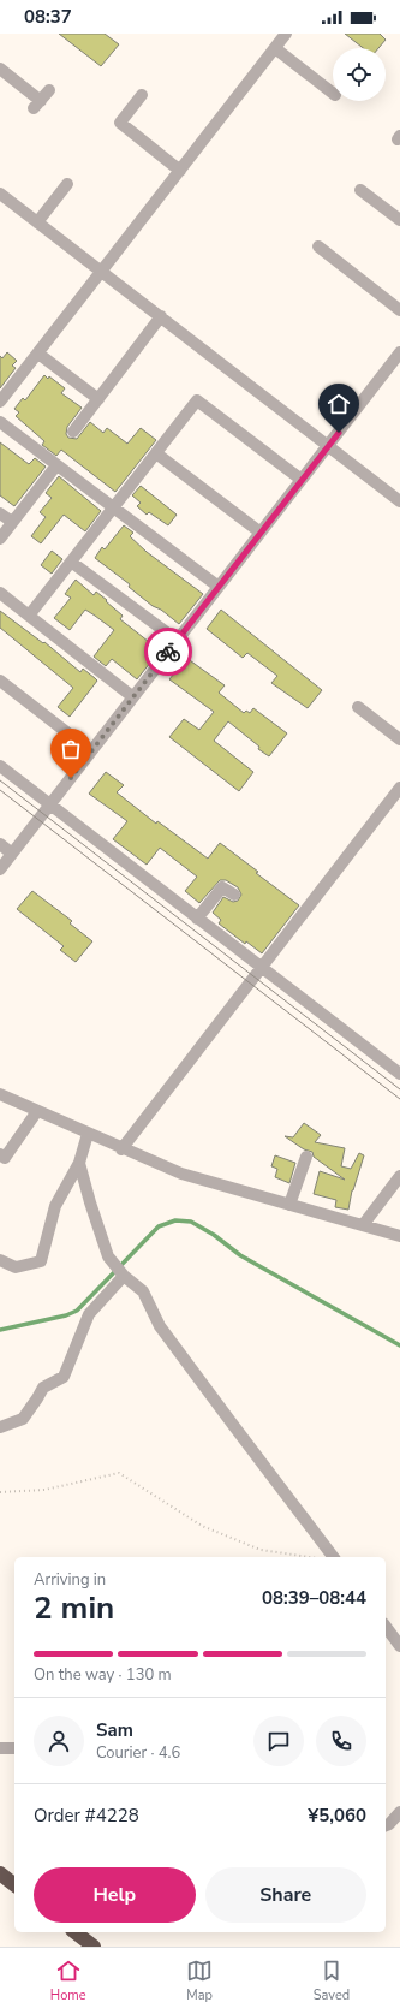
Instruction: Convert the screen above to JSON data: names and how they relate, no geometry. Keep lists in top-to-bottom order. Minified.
{"page":{"status":"08:37","heading":["2 min","Arriving in","08:39–08:44"],"panel":["Sam","Courier · 4.6","Order #4228","¥5,060"],"bar":"On the way · 130 m","buttons":["Help","Share"],"tabs":["Home","Map","Saved"]}}
